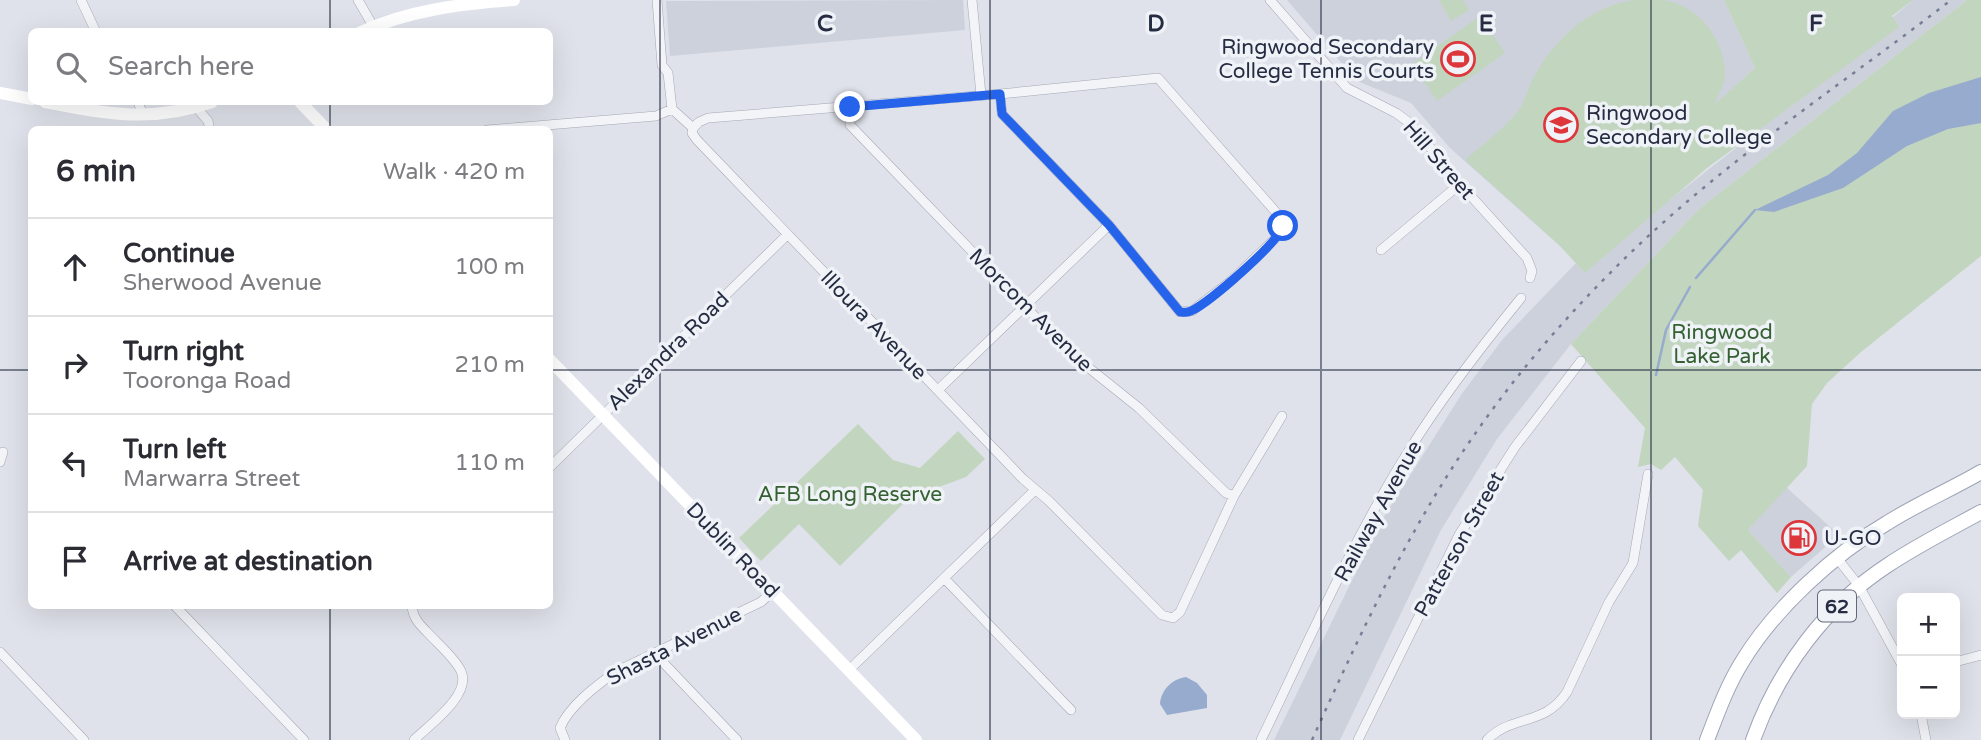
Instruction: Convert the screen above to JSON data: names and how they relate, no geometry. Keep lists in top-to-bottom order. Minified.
{"streets":{"main road":["Dublin Road","62"],"street":["Hill Street","Morcom Avenue","Illoura Avenue","Alexandra Road","Railway Avenue","Patterson Street","Shasta Avenue"]},"crossings":[["Morcom Avenue","Illoura Avenue"],["Illoura Avenue","Alexandra Road"],["Alexandra Road","Dublin Road"],["Dublin Road","Shasta Avenue"]],"parks":["Ringwood Lake Park","AFB Long Reserve"],"places":{"sports":["Ringwood Secondary College Tennis Courts"],"school or university":["Ringwood Secondary College"],"fuel station":["U-GO"]},"page":{"search":"Search here","heading":["6 min","Walk · 420 m"],"list":[["Continue","Sherwood Avenue","100 m"],["Turn right","Tooronga Road","210 m"],["Turn left","Marwarra Street","110 m"],"Arrive at destination"],"map_buttons":["+","−"]},"grid":{"columns":["C","D","E","F"]}}
